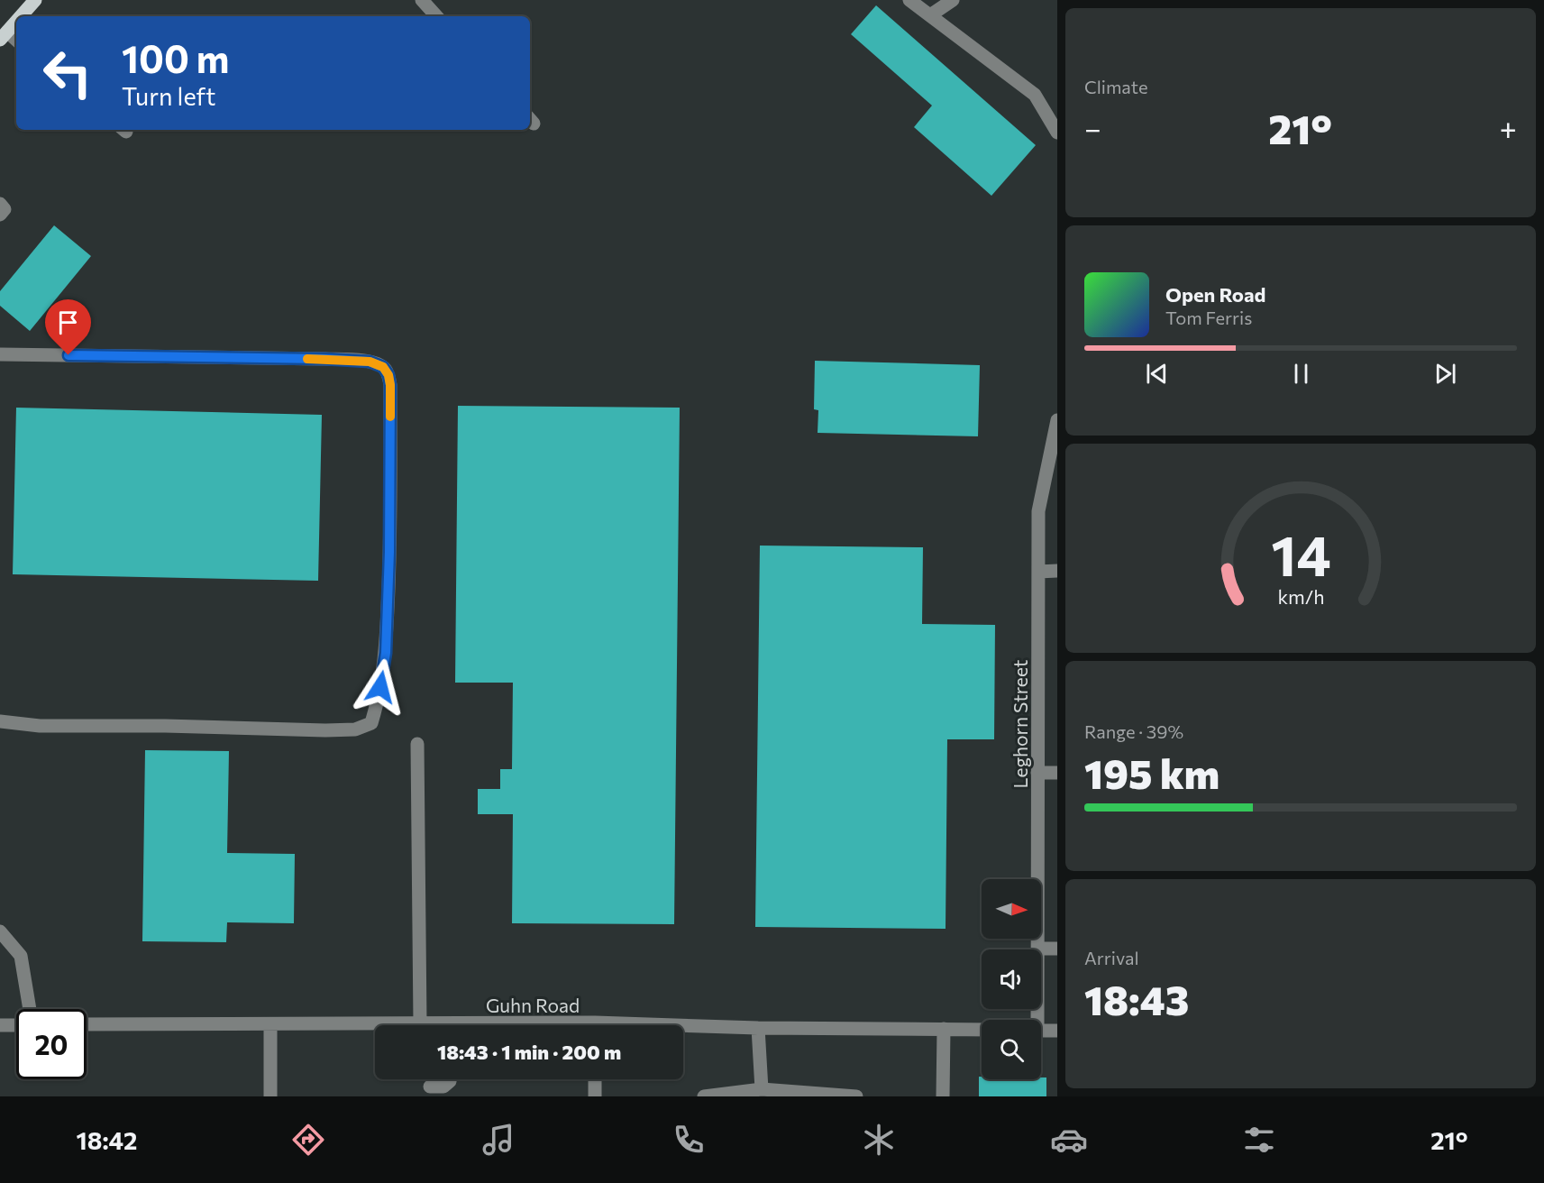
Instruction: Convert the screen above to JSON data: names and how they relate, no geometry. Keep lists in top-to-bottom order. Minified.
{"streets":{"street":["Leghorn Street","Guhn Road"]},"north":"right","page":{"tile":["Climate",["Range · 39%","195 km"],["Arrival","18:43"]],"turn":["100 m","Turn left"],"heat":["−","21°","+"],"song":["Open Road","Tom Ferris"],"limit":"20","trip":"18:43 · 1 min · 200 m","tabs":["18:42","21°"],"gauge":["14","km/h"]}}
